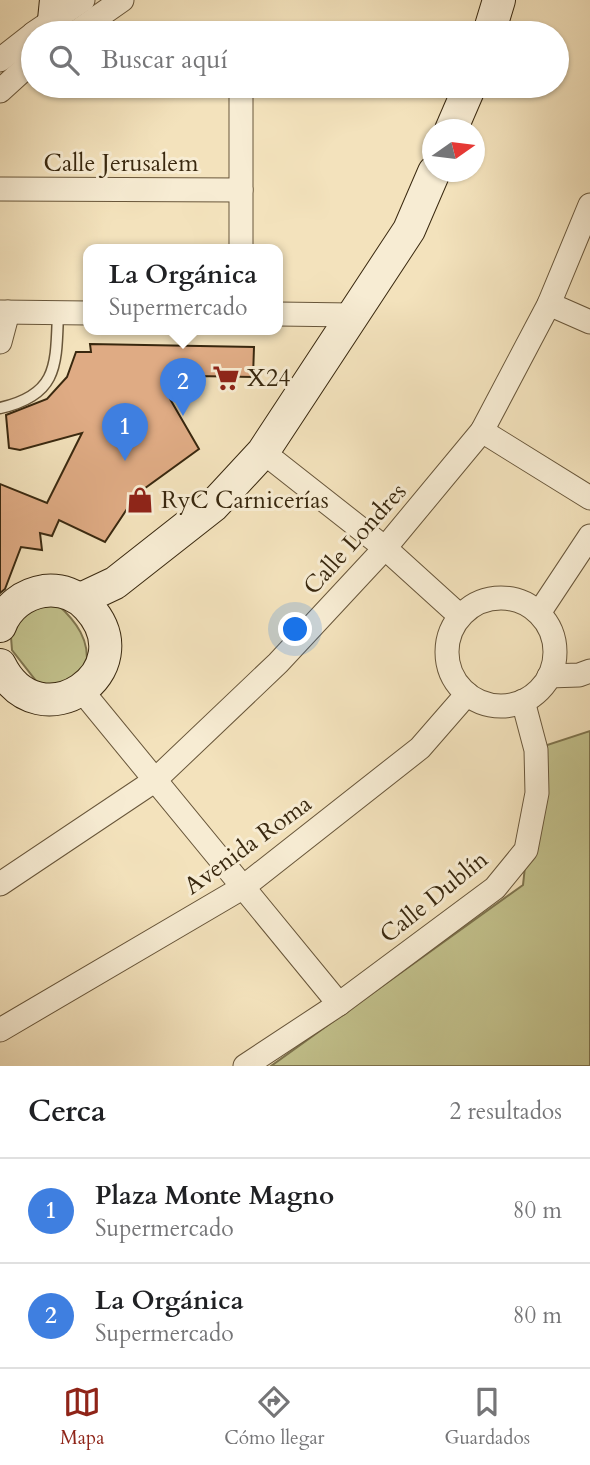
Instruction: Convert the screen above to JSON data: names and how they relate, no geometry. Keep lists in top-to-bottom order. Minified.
{"streets":{"street":["Calle Jerusalem","Calle Londres","Avenida Roma","Calle Dublín"]},"crossings":[["Avenida Roma","Calle Dublín"]],"places":{"supermarket":["X24"],"shop":["RyC Carnicerías"]},"north":"right","page":{"search":"Buscar aquí","popup":["La Orgánica","Supermercado"],"pins":["2","1"],"heading":["Cerca","2 resultados"],"list":[{"mark":"1","name":"Plaza Monte Magno","note":"Supermercado","value":"80 m"},{"mark":"2","name":"La Orgánica","note":"Supermercado","value":"80 m"}],"nav":["Mapa","Cómo llegar","Guardados"]}}
